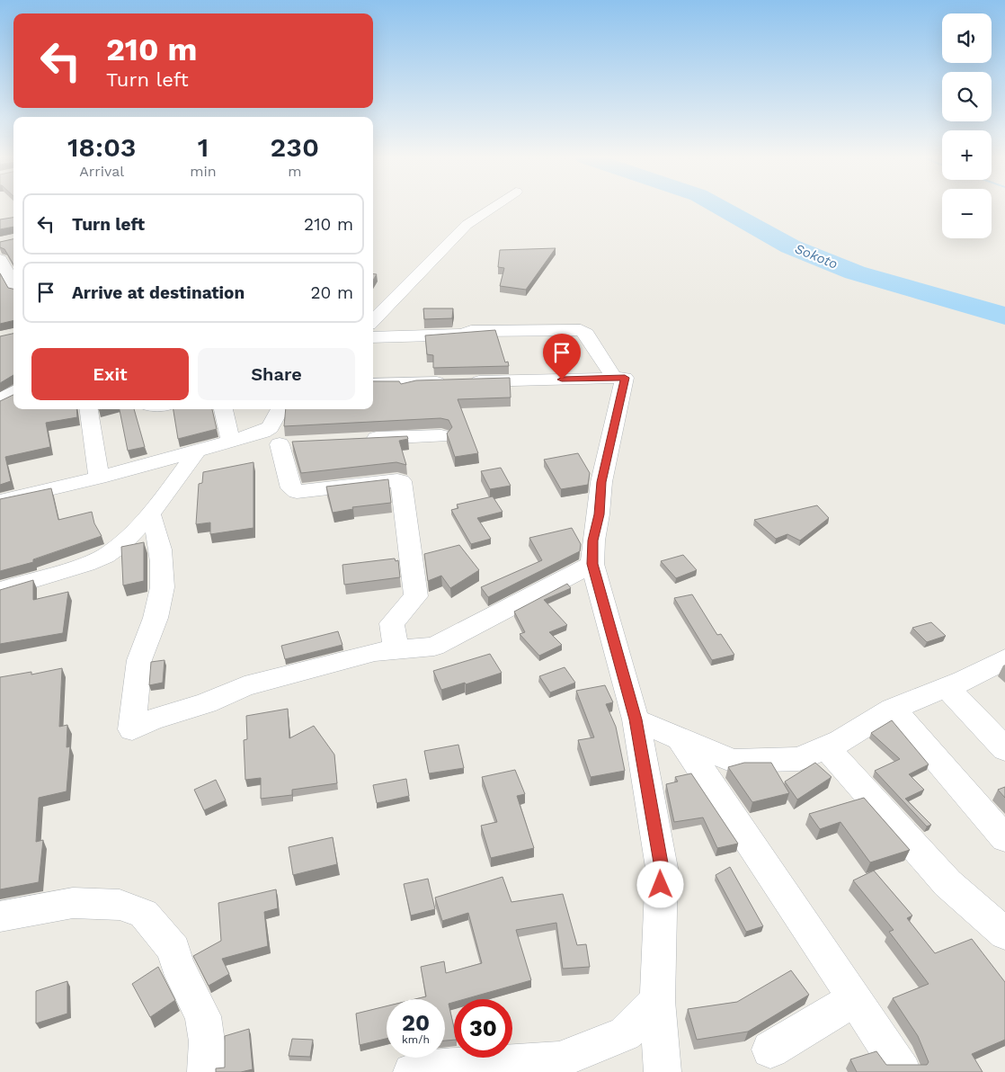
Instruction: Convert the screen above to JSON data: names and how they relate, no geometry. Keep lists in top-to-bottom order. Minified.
{"water":["Sokoto"],"page":{"map_buttons":["+","−"],"turn":["210 m","Turn left"],"eta":["18:03","Arrival","1","min","230","m"],"list":[{"name":"Turn left","value":"210 m"},{"name":"Arrive at destination","value":"20 m"}],"buttons":["Exit","Share"],"speed":"20 km/h","limit":"30"}}
